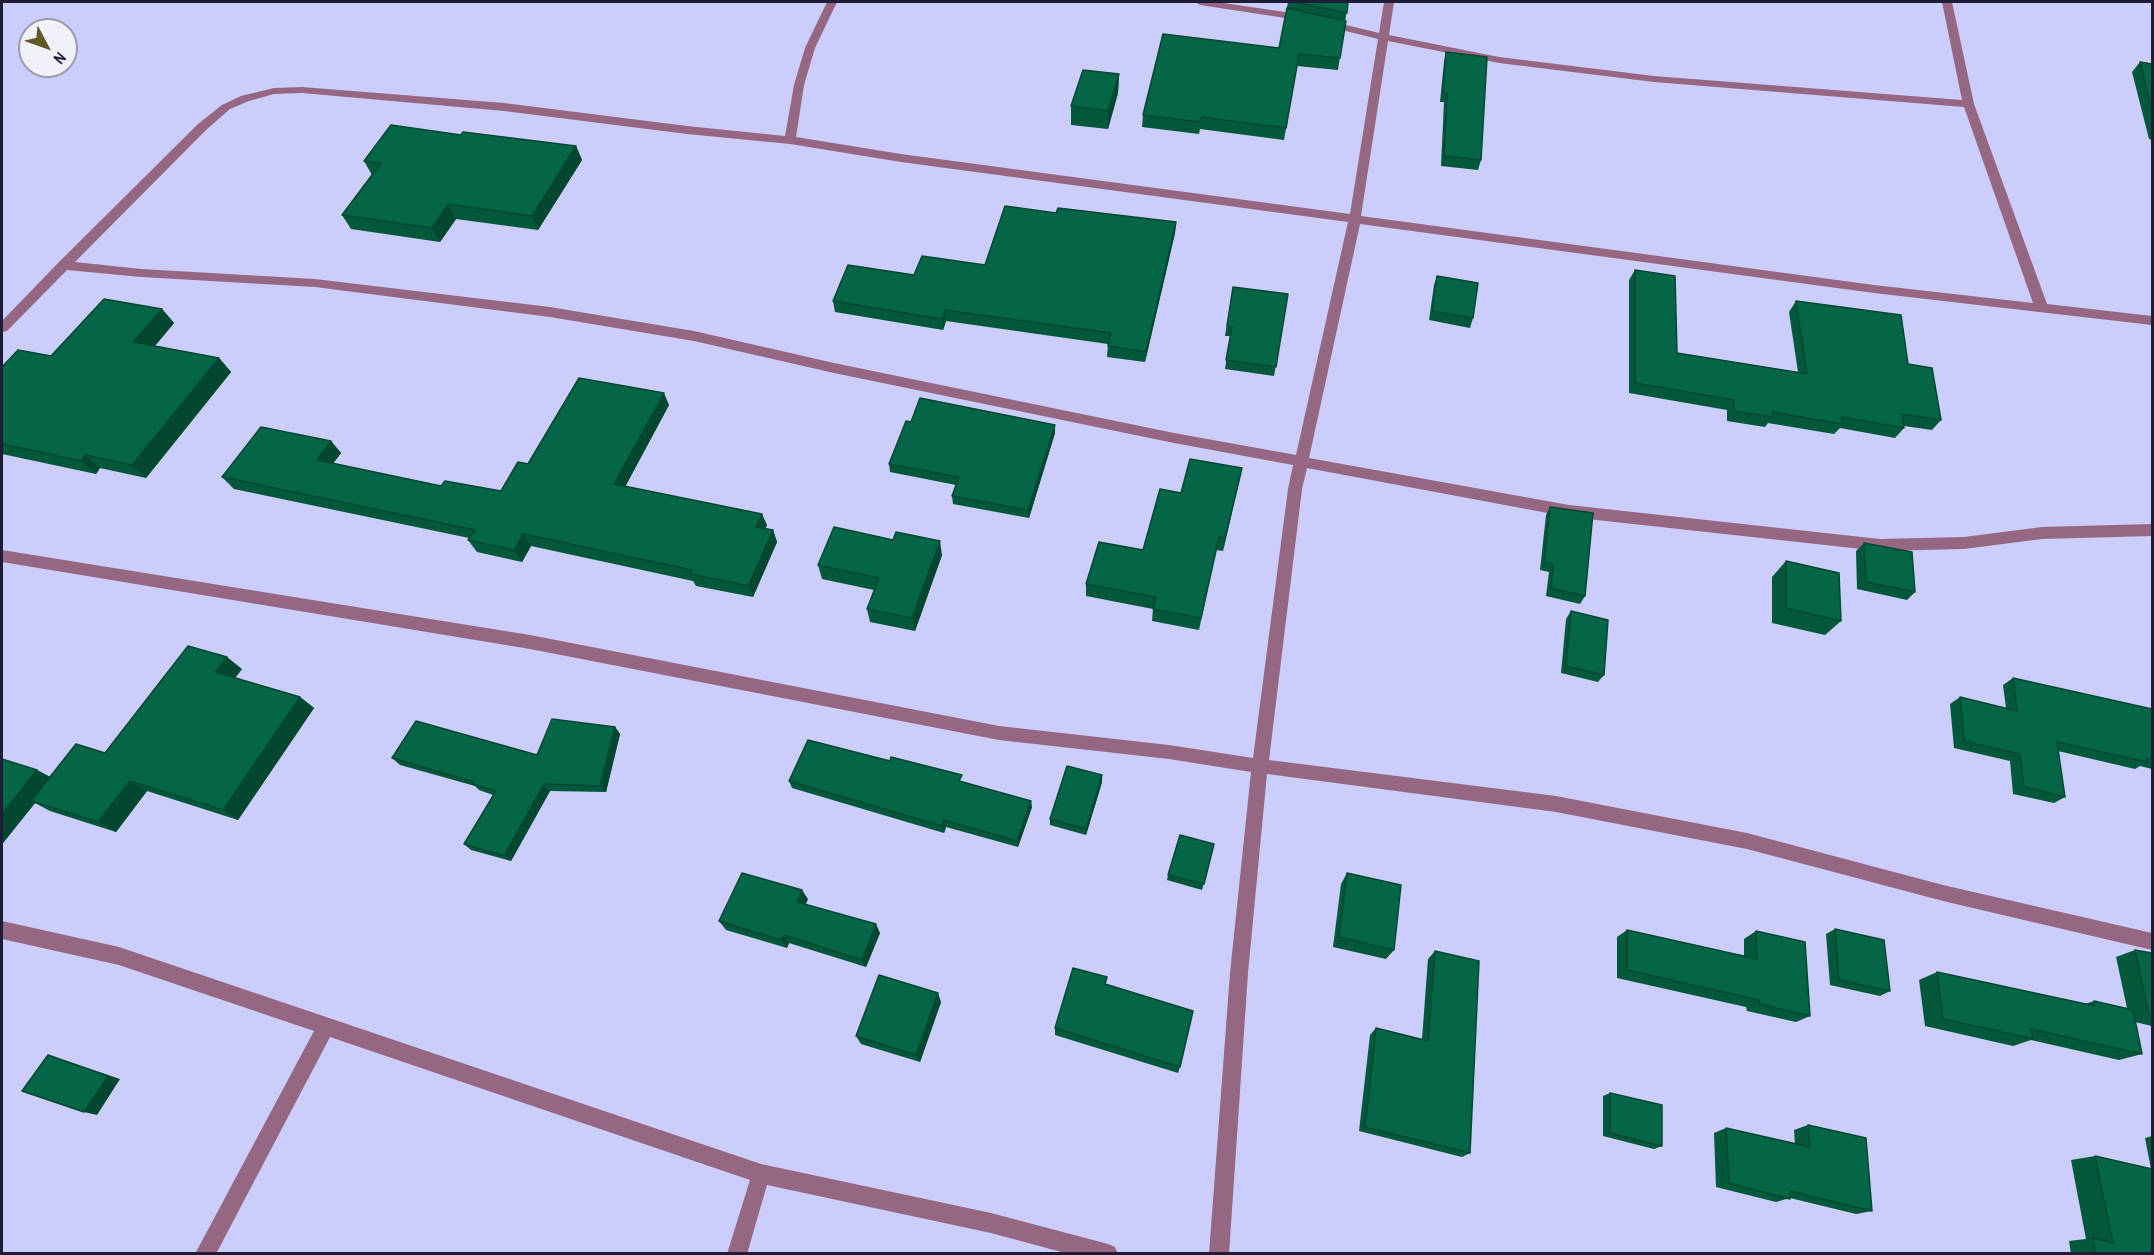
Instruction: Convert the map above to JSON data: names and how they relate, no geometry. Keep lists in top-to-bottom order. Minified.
{"north":"bottom right"}
